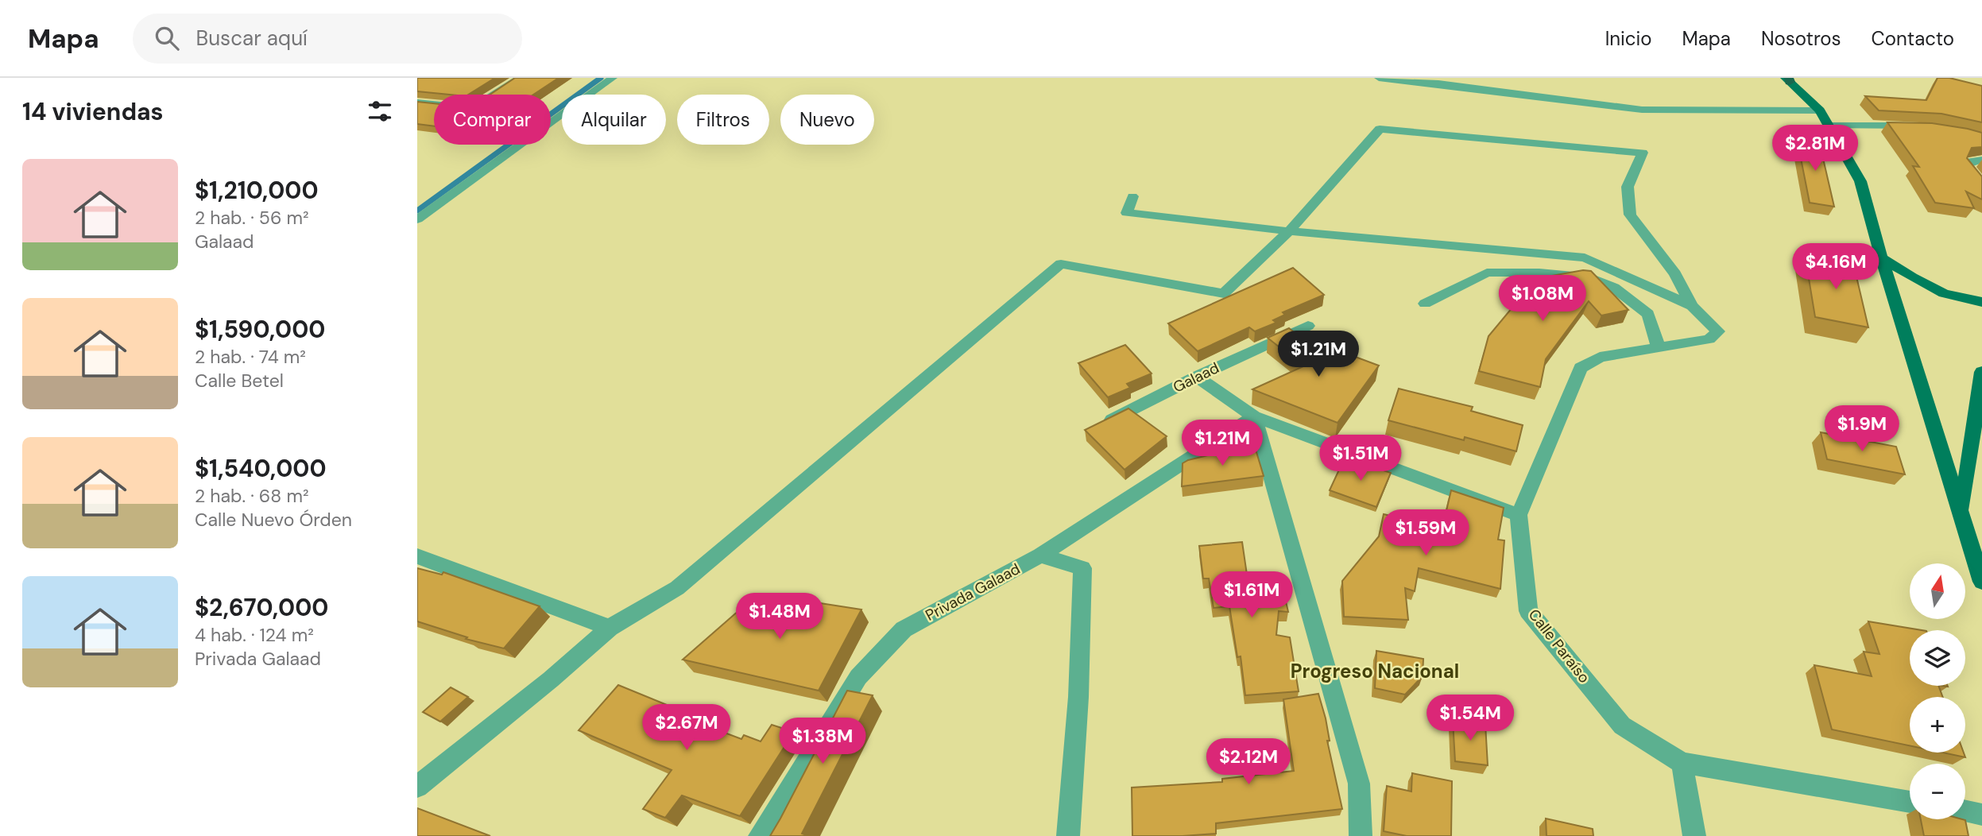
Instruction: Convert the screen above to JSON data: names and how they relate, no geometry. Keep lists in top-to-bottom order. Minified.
{"streets":{"street":["Galaad","Privada Galaad","Calle Paraíso"]},"districts":["Progreso Nacional"],"north":"top","page":{"header":"Mapa","search":"Buscar aquí","nav":["Inicio","Mapa","Nosotros","Contacto"],"heading":"14 viviendas","chip":["Comprar","Alquilar","Filtros","Nuevo"],"price":["$2.81M","$4.16M","$1.08M","$1.21M","$1.9M","$1.21M","$1.51M","$1.59M","$1.61M","$1.48M","$1.54M","$2.67M","$1.38M","$2.12M"],"list":[{"name":"$1,210,000","note":"2 hab. · 56 m² · Galaad"},{"name":"$1,590,000","note":"2 hab. · 74 m² · Calle Betel"},{"name":"$1,540,000","note":"2 hab. · 68 m² · Calle Nuevo Órden"},{"name":"$2,670,000","note":"4 hab. · 124 m² · Privada Galaad"}],"map_buttons":["+","−"]}}
